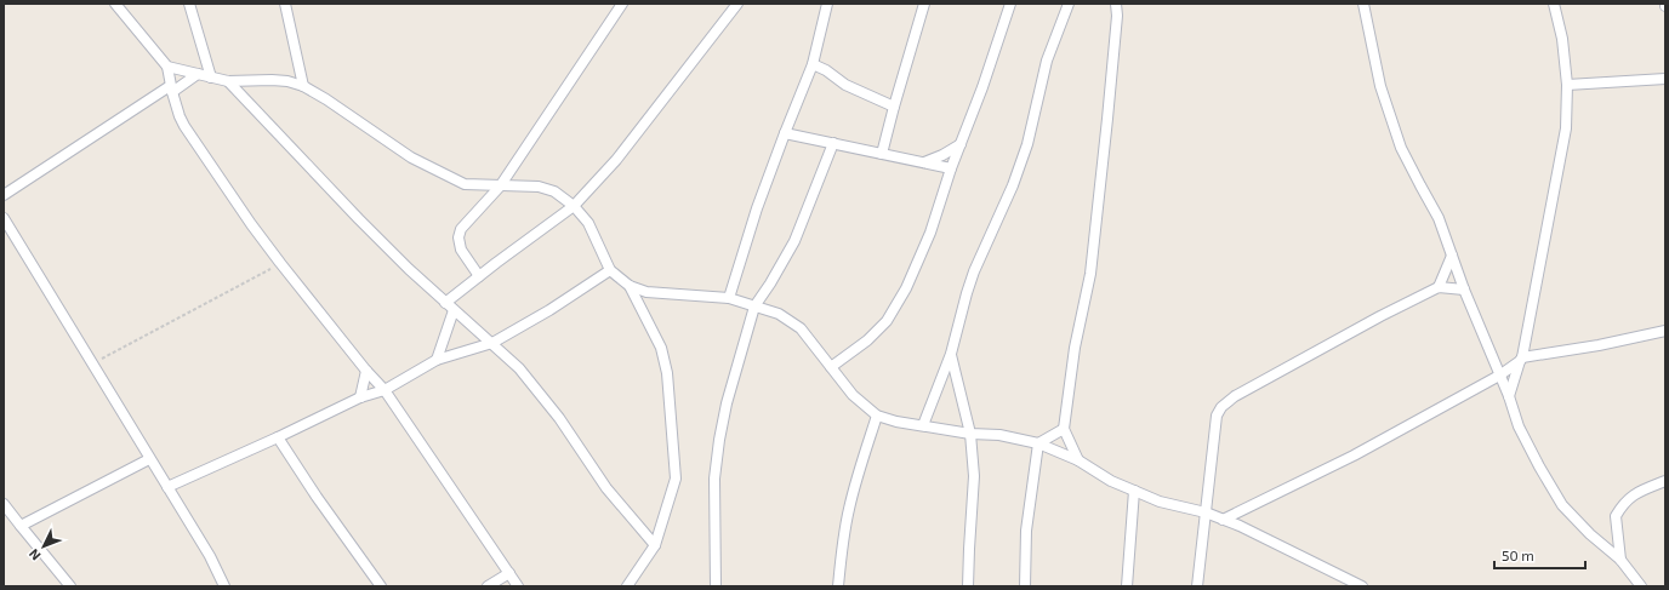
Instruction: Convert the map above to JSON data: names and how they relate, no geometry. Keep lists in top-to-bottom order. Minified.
{"scale_bar":"50 m","north":"bottom left"}
